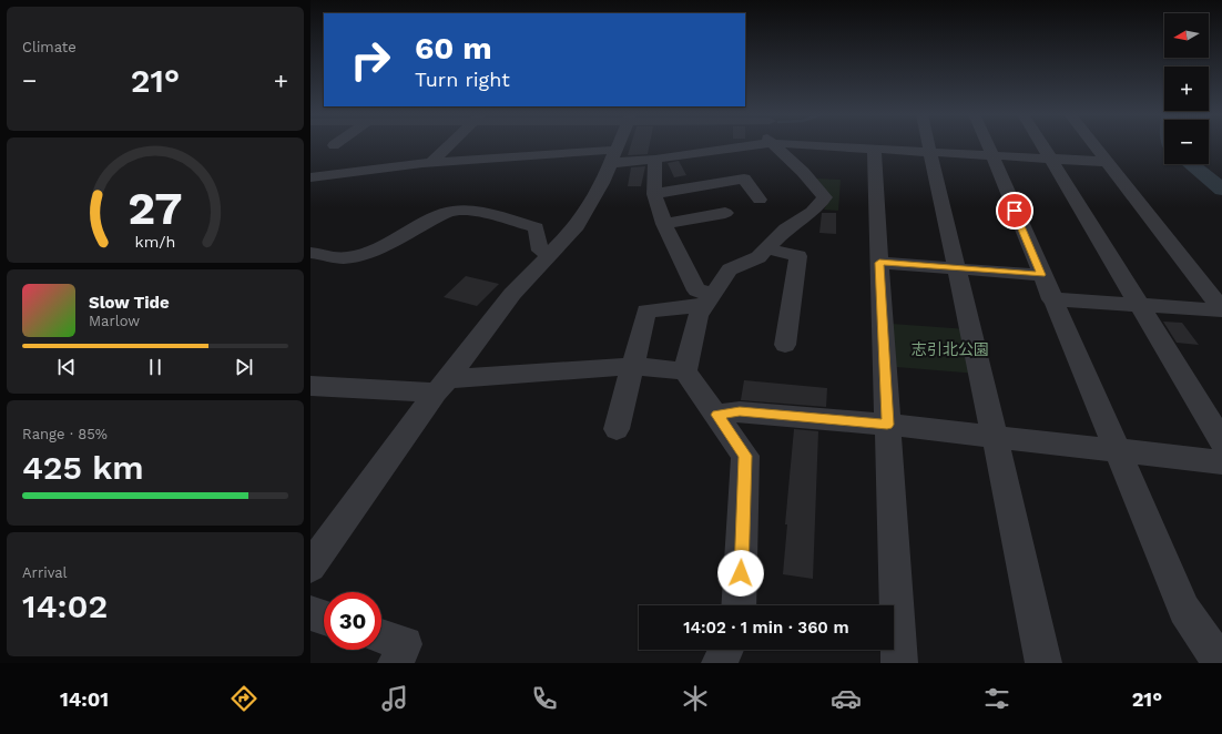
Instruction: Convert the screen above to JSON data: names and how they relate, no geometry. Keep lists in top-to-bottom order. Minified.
{"parks":["志引北公園"],"north":"left","page":{"tile":["Climate",["Range · 85%","425 km"],["Arrival","14:02"]],"map_buttons":["+","−"],"turn":["60 m","Turn right"],"heat":["−","21°","+"],"song":["Slow Tide","Marlow"],"limit":"30","trip":"14:02 · 1 min · 360 m","tabs":["14:01","21°"],"gauge":["27","km/h"]}}
